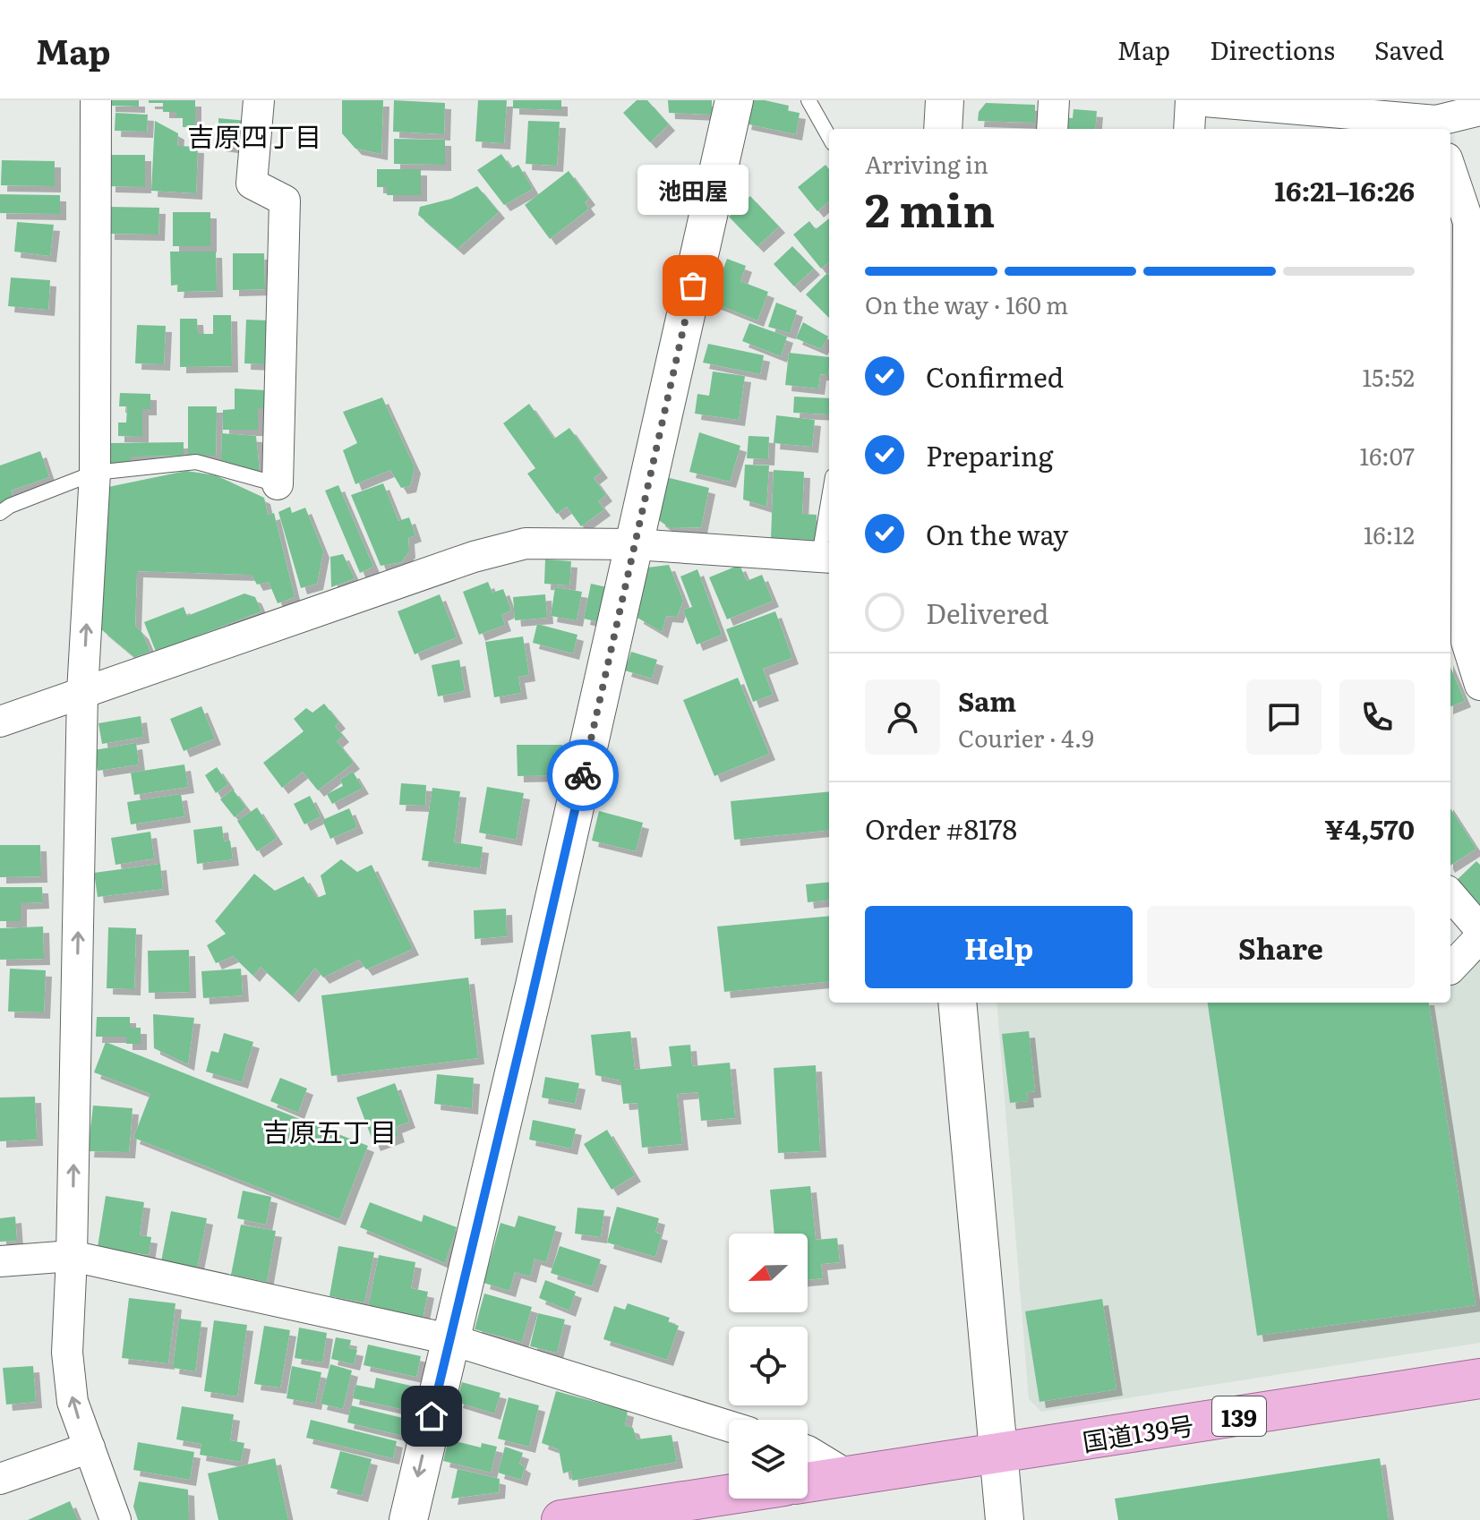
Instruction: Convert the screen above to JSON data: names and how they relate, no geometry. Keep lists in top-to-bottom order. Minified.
{"streets":{"highway":["139","国道139号"]},"districts":["吉原四丁目","吉原五丁目"],"places":["池田屋"],"north":"left","page":{"header":"Map","nav":["Map","Directions","Saved"],"heading":["2 min","Arriving in","16:21–16:26"],"panel":["Sam","Courier · 4.9","Order #8178","¥4,570"],"bubble":"池田屋","bar":"On the way · 160 m","list":[["Confirmed","15:52"],["Preparing","16:07"],["On the way","16:12"],"Delivered"],"buttons":["Help","Share"]}}
